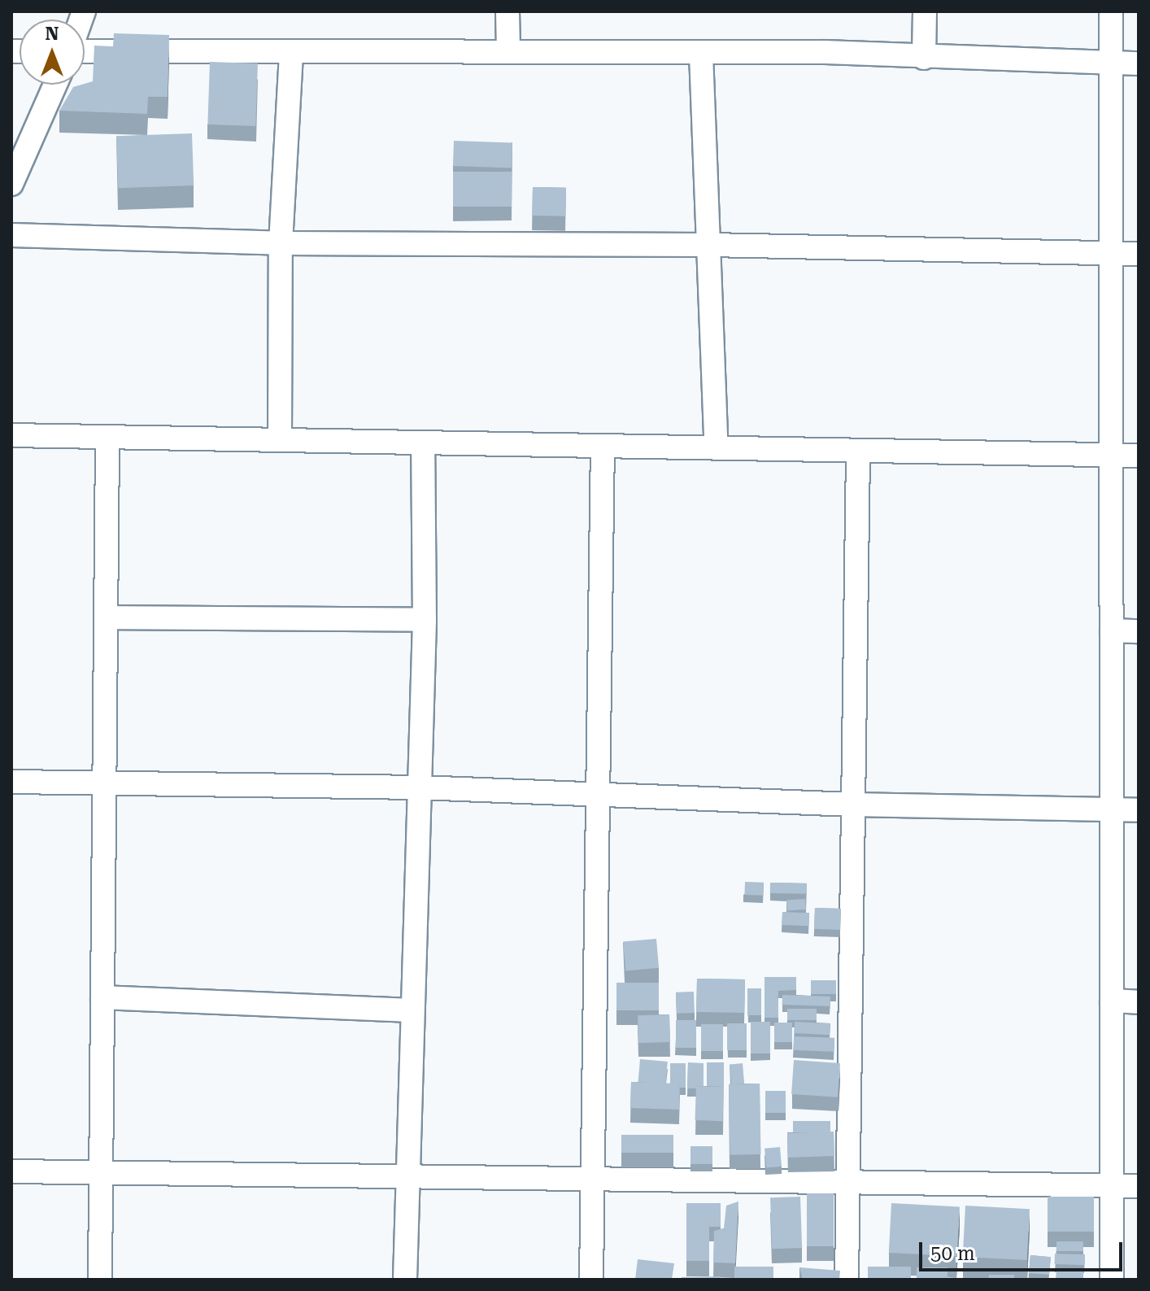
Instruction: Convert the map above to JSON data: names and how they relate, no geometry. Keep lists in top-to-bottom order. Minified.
{"scale_bar":"50 m","north":"top"}
